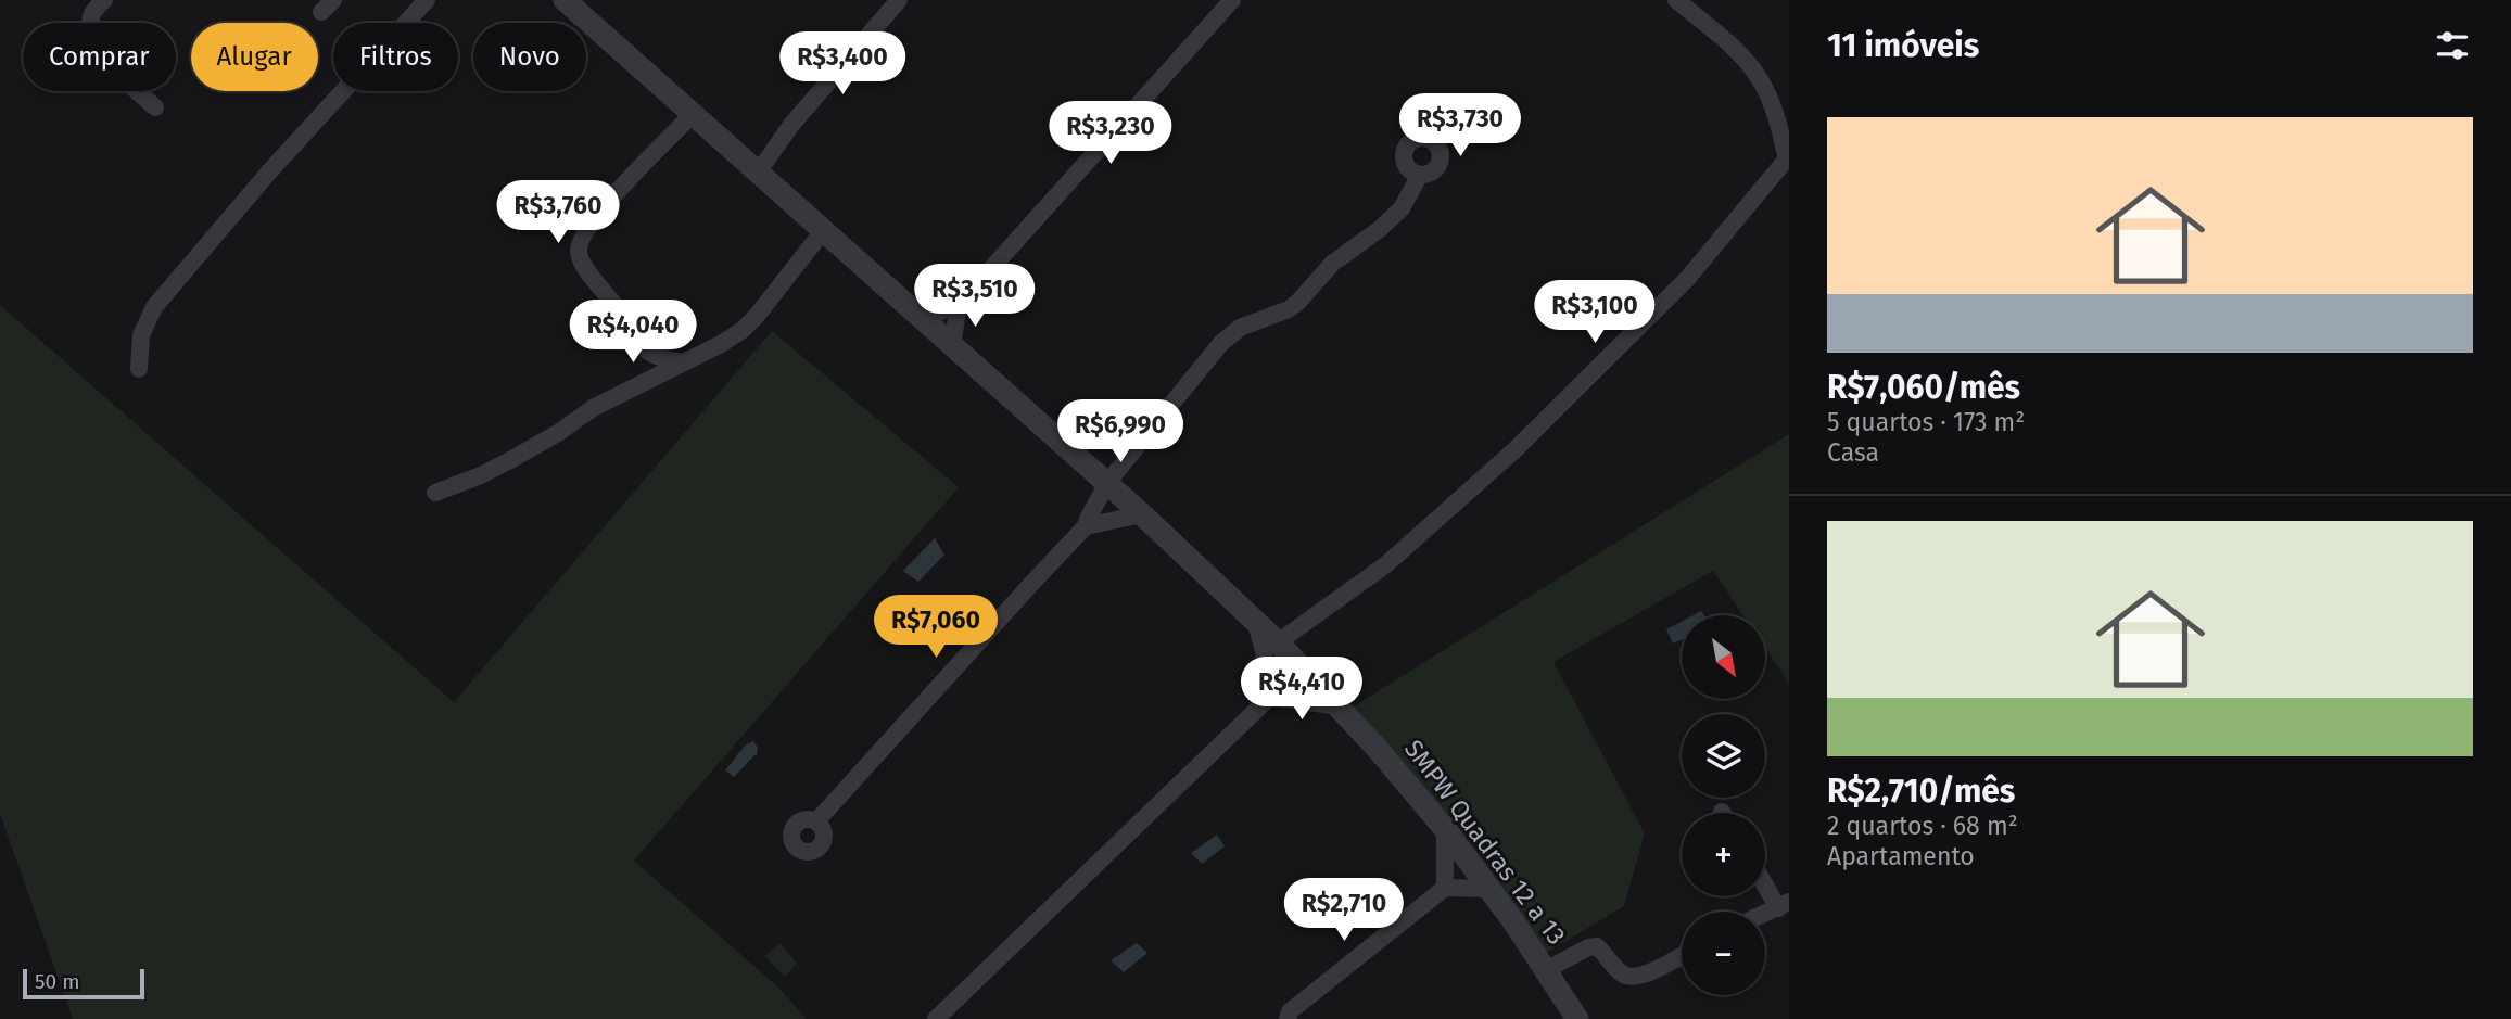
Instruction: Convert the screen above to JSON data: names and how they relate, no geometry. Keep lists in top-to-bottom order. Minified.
{"streets":{"street":["SMPW Quadras 12 a 13"]},"scale_bar":"50 m","north":"bottom right","page":{"heading":"11 imóveis","chip":["Comprar","Alugar","Filtros","Novo"],"price":["R$3,400","R$3,730","R$3,230","R$3,760","R$3,510","R$3,100","R$4,040","R$6,990","R$7,060","R$4,410","R$2,710"],"list":[{"name":"R$7,060/mês","note":"5 quartos · 173 m² · Casa"},{"name":"R$2,710/mês","note":"2 quartos · 68 m² · Apartamento"}],"map_buttons":["+","−"],"scale":"50 m"}}
